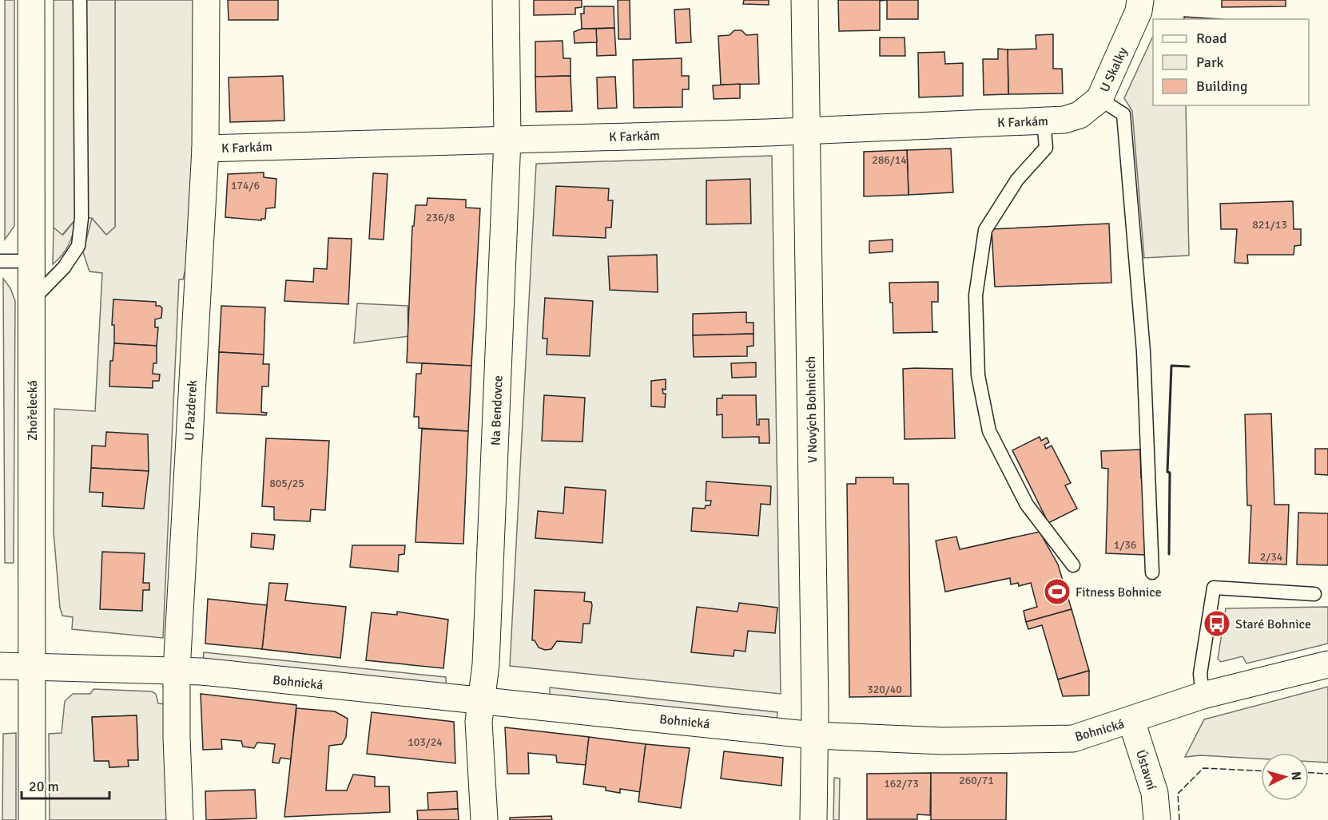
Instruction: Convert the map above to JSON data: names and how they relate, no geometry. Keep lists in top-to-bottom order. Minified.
{"streets":{"street":["U Skalky","K Farkám","V Nových Bohnicích","Zhořelecká","U Pazderek","Na Bendovce","Bohnická","Ústavní"]},"crossings":[["U Skalky","K Farkám"],["K Farkám","V Nových Bohnicích"],["K Farkám","U Pazderek"],["K Farkám","Na Bendovce"],["V Nových Bohnicích","Bohnická"],["Zhořelecká","Bohnická"],["U Pazderek","Bohnická"],["Na Bendovce","Bohnická"],["Bohnická","Ústavní"]],"places":{"sports":["Fitness Bohnice"],"bus stop":["Staré Bohnice"]},"house_numbers":["286/14","174/6","236/8","821/13","805/25","1/36","2/34","320/40","103/24","260/71","162/73"],"legend":["Road","Park","Building"],"scale_bar":"20 m","north":"right"}
